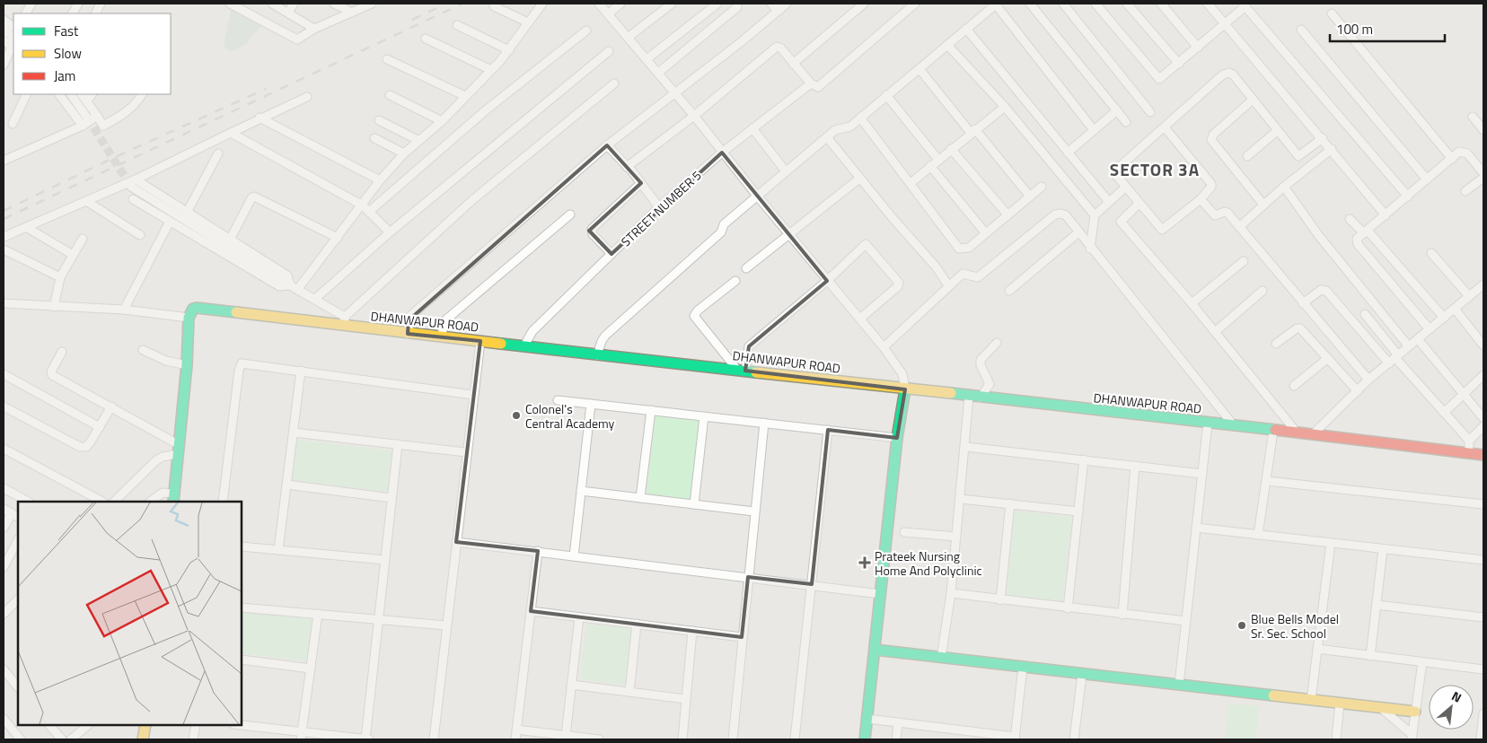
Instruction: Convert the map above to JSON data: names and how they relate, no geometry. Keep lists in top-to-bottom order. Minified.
{"streets":{"street":["STREET NUMBER 5","DHANWAPUR ROAD"]},"crossings":[["STREET NUMBER 5","DHANWAPUR ROAD"]],"districts":["SECTOR 3A"],"places":{"other":["Colonel's Central Academy","Blue Bells Model Sr. Sec. School"],"health":["Prateek Nursing Home And Polyclinic"]},"legend":["Fast","Slow","Jam"],"scale_bar":"100 m","north":"top right"}
